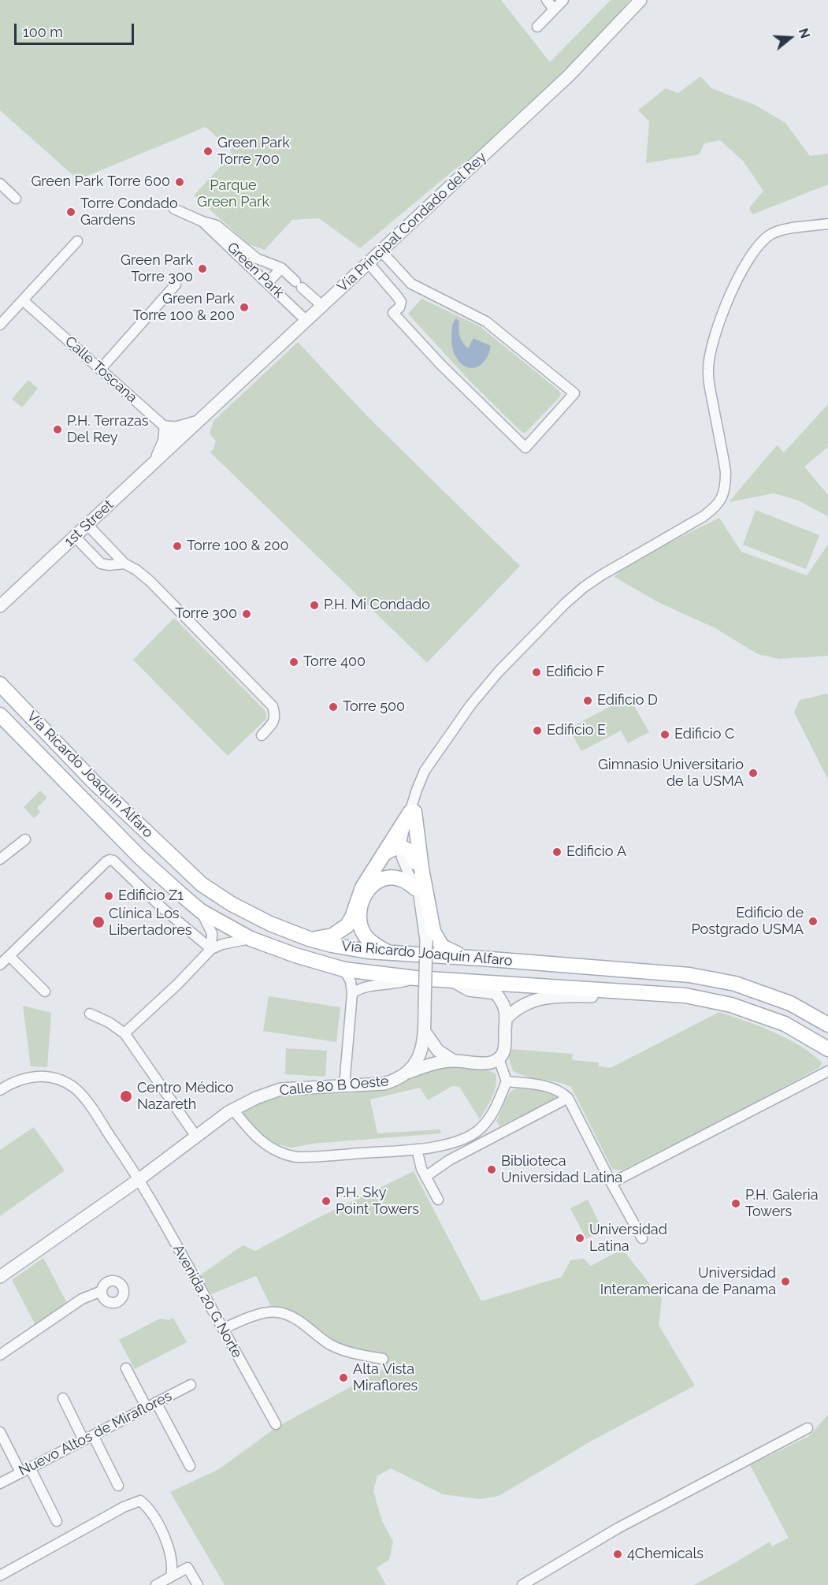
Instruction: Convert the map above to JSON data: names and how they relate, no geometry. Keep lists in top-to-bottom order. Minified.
{"streets":{"main road":["Vía Ricardo Joaquín Alfaro"],"street":["Vía Principal Condado del Rey","Green Park","Calle Toscana","1st Street","Calle 80 B Oeste","Avenida 20 G Norte","Nuevo Altos de Miraflores"]},"crossings":[["Vía Principal Condado del Rey","Green Park"],["Vía Principal Condado del Rey","Calle Toscana"],["Vía Principal Condado del Rey","1st Street"],["Calle Toscana","1st Street"],["Calle 80 B Oeste","Avenida 20 G Norte"]],"parks":["Parque Green Park"],"places":["Green Park Torre 700","Green Park Torre 600","Torre Condado Gardens","Green Park Torre 300","Green Park Torre 100 & 200","P.H. Terrazas Del Rey","Torre 100 & 200","P.H. Mi Condado","Torre 300","Torre 400","Edificio F","Edificio D","Torre 500","Edificio E","Edificio C","Gimnasio Universitario de la USMA","Edificio A","Edificio Z1","Edificio de Postgrado USMA","Clínica Los Libertadores","Centro Médico Nazareth","Biblioteca Universidad Latina","P.H. Sky Point Towers","P.H. Galeria Towers","Universidad Latina","Universidad Interamericana de Panama","Alta Vista Miraflores","4Chemicals"],"scale_bar":"100 m","north":"right"}
